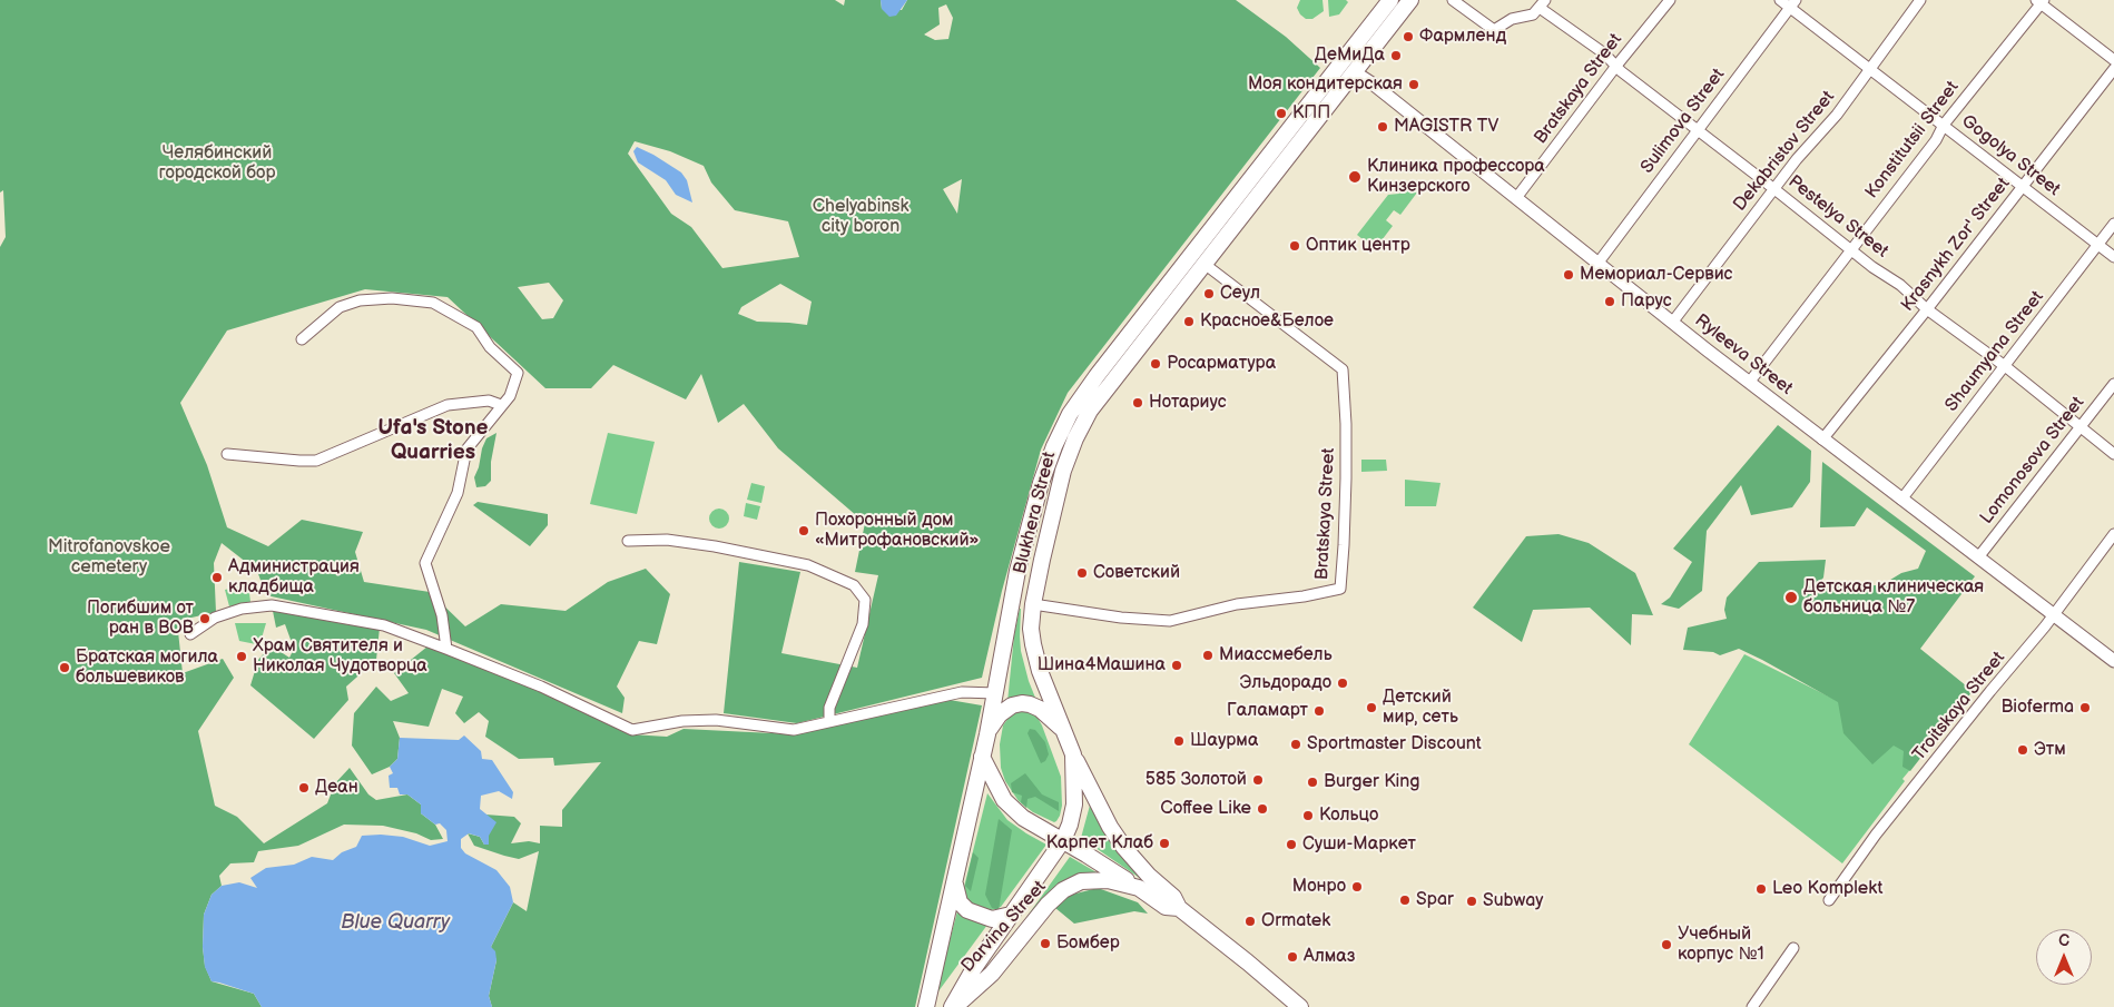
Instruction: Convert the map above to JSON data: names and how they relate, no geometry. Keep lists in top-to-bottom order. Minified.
{"streets":{"main road":["Blukhera Street","Darvina Street"],"street":["Bratskaya Street","Sulimova Street","Konstitutsii Street","Dekabristov Street","Gogolya Street","Pestelya Street","Krasnykh Zor' Street","Shaumyana Street","Ryleeva Street","Lomonosova Street","Troitskaya Street"]},"crossings":[["Bratskaya Street","Pestelya Street"],["Bratskaya Street","Ryleeva Street"],["Bratskaya Street","Blukhera Street"],["Sulimova Street","Gogolya Street"],["Sulimova Street","Pestelya Street"],["Sulimova Street","Ryleeva Street"],["Konstitutsii Street","Gogolya Street"],["Konstitutsii Street","Pestelya Street"],["Konstitutsii Street","Ryleeva Street"],["Dekabristov Street","Gogolya Street"],["Dekabristov Street","Pestelya Street"],["Dekabristov Street","Ryleeva Street"],["Gogolya Street","Krasnykh Zor' Street"],["Gogolya Street","Shaumyana Street"],["Pestelya Street","Krasnykh Zor' Street"],["Pestelya Street","Shaumyana Street"],["Pestelya Street","Lomonosova Street"],["Krasnykh Zor' Street","Ryleeva Street"],["Shaumyana Street","Ryleeva Street"],["Ryleeva Street","Lomonosova Street"],["Ryleeva Street","Blukhera Street"],["Ryleeva Street","Troitskaya Street"],["Blukhera Street","Darvina Street"]],"districts":["Ufa's Stone Quarries"],"water":["Blue Quarry"],"parks":["Челябинский городской бор","Chelyabinsk city boron","Mitrofanovskoe cemetery"],"places":["Фармленд","ДеМиДа","Моя кондитерская","КПП","MAGISTR TV","Клиника профессора Кинзерского","Оптик центр","Мемориал-Сервис","Сеул","Парус","Красное&Белое","Росарматура","Нотариус","Похоронный дом «Митрофановский»","Советский","Администрация кладбища","Детская клиническая больница №7","Погибшим от ран в ВОВ","Миассмебель","Храм Святителя и Николая Чудотворца","Шина4Машина","Братская могила большевиков","Эльдорадо","Детский мир, сеть","Bioferma","Галамарт","Шаурма","Sportmaster Discount","Этм","585 Золотой","Burger King","Деан","Coffee Like","Кольцо","Карпет Клаб","Суши-Маркет","Монро","Leo Komplekt","Spar","Subway","Ormatek","Бомбер","Учебный корпус №1","Алмаз"],"north":"top"}
